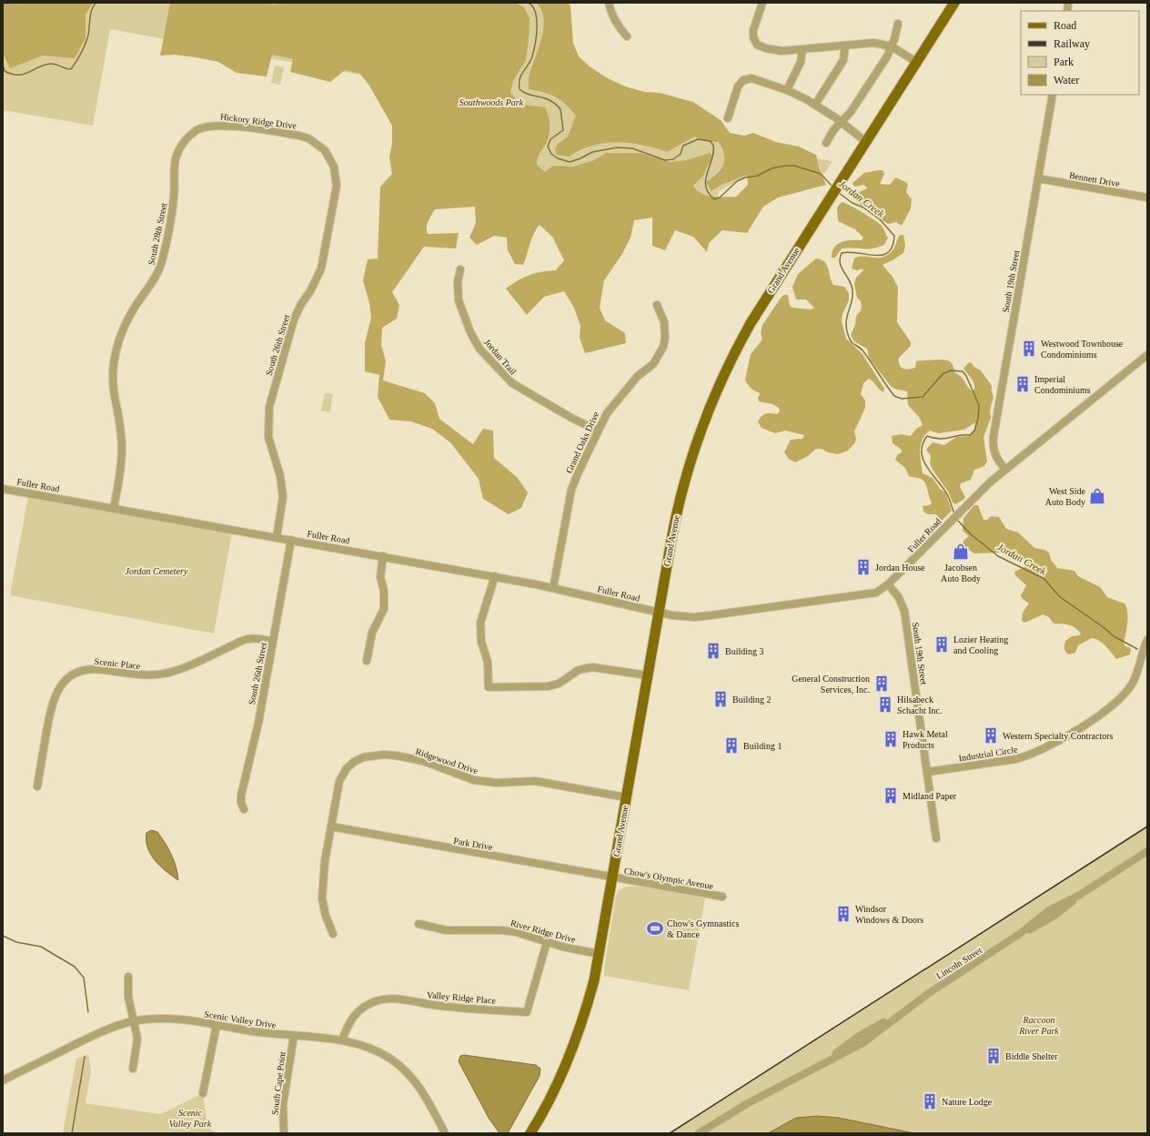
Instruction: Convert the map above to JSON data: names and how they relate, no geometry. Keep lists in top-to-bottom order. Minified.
{"streets":{"main road":["Grand Avenue"],"street":["Hickory Ridge Drive","Bennett Drive","South 28th Street","South 19th Street","South 26th Street","Jordan Trail","Grand Oaks Drive","Fuller Road","Scenic Place","Industrial Circle","Ridgewood Drive","Park Drive","Chow's Olympic Avenue","River Ridge Drive","Lincoln Street","Valley Ridge Place","Scenic Valley Drive","South Cape Point"]},"crossings":[["Hickory Ridge Drive","South 28th Street"],["Hickory Ridge Drive","South 26th Street"],["Bennett Drive","South 19th Street"],["South 28th Street","Fuller Road"],["Grand Avenue","Fuller Road"],["Grand Avenue","Ridgewood Drive"],["Grand Avenue","Park Drive"],["Grand Avenue","Chow's Olympic Avenue"],["Grand Avenue","River Ridge Drive"],["South 19th Street","Fuller Road"],["South 19th Street","Industrial Circle"],["South 26th Street","Fuller Road"],["South 26th Street","Scenic Place"],["Jordan Trail","Grand Oaks Drive"],["Grand Oaks Drive","Fuller Road"],["Ridgewood Drive","Park Drive"],["Park Drive","Chow's Olympic Avenue"],["River Ridge Drive","Valley Ridge Place"],["Valley Ridge Place","Scenic Valley Drive"],["Scenic Valley Drive","South Cape Point"]],"water":["Jordan Creek"],"parks":["Southwoods Park","Jordan Cemetery","Raccoon River Park","Scenic Valley Park"],"places":{"building":["Westwood Townhouse Condominiums","Imperial Condominiums","Jordan House","Lozier Heating and Cooling","Building 3","General Construction Services, Inc.","Building 2","Hilsabeck Schacht Inc.","Western Specialty Contractors","Hawk Metal Products","Building 1","Midland Paper","Windsor Windows & Doors","Biddle Shelter","Nature Lodge"],"shop":["West Side Auto Body","Jacobsen Auto Body"],"sports":["Chow's Gymnastics & Dance"]},"legend":["Road","Railway","Park","Water"]}
